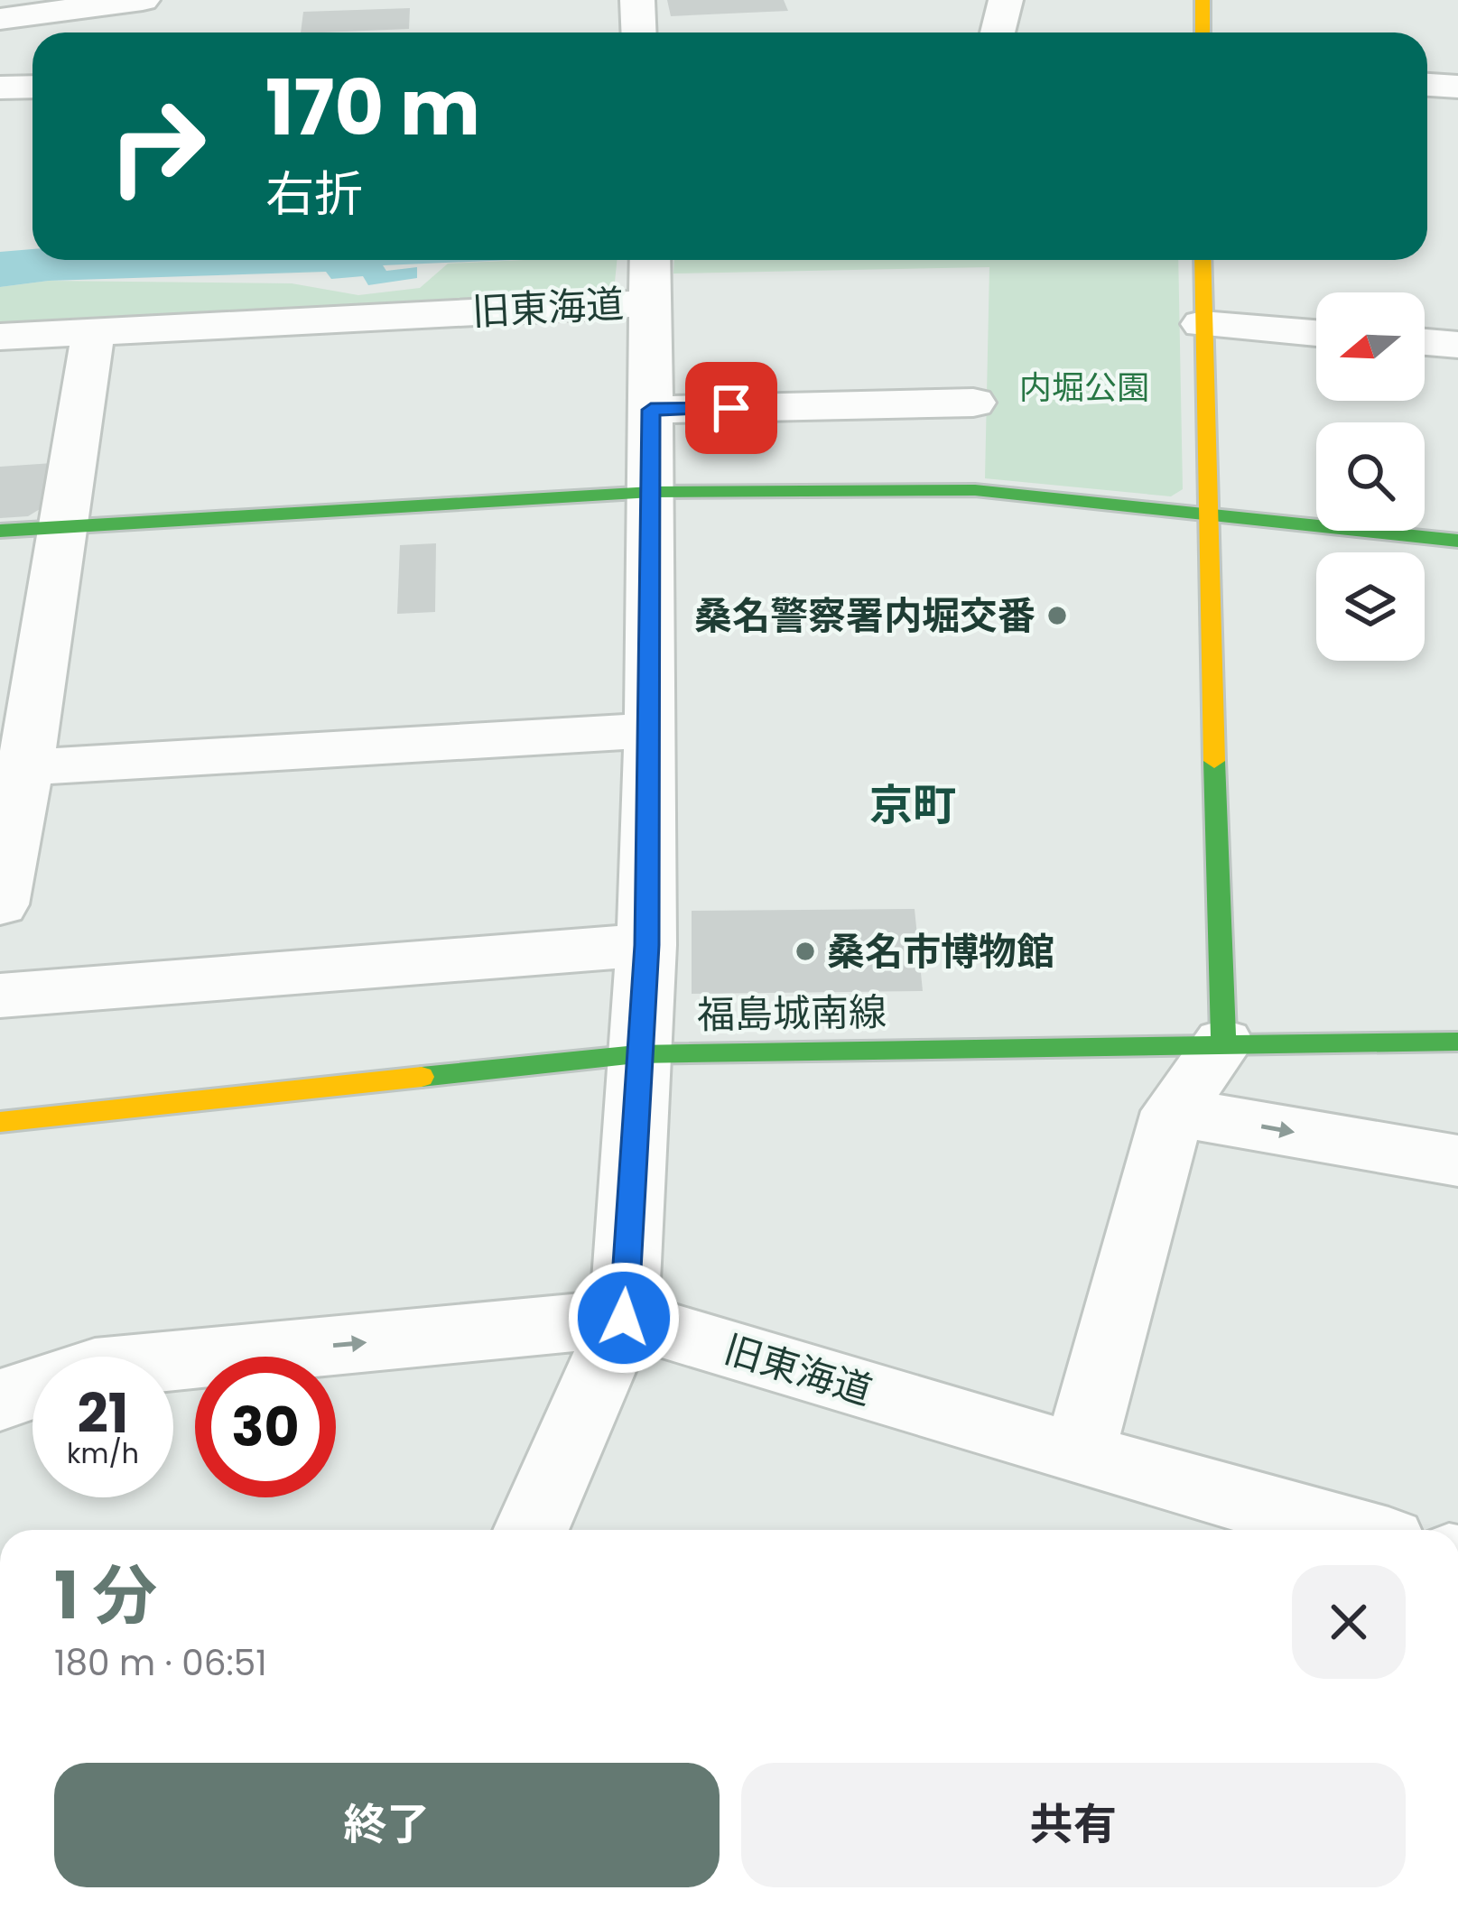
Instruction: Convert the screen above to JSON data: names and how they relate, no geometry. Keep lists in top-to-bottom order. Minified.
{"streets":{"street":["旧東海道","福島城南線"]},"crossings":[["旧東海道","福島城南線"]],"districts":["京町"],"parks":["内堀公園"],"places":["桑名警察署内堀交番","桑名市博物館"],"north":"left","page":{"turn":["170 m","右折"],"speed":"21 km/h","limit":"30","heading":["1 分","180 m · 06:51"],"buttons":["終了","共有"]}}
